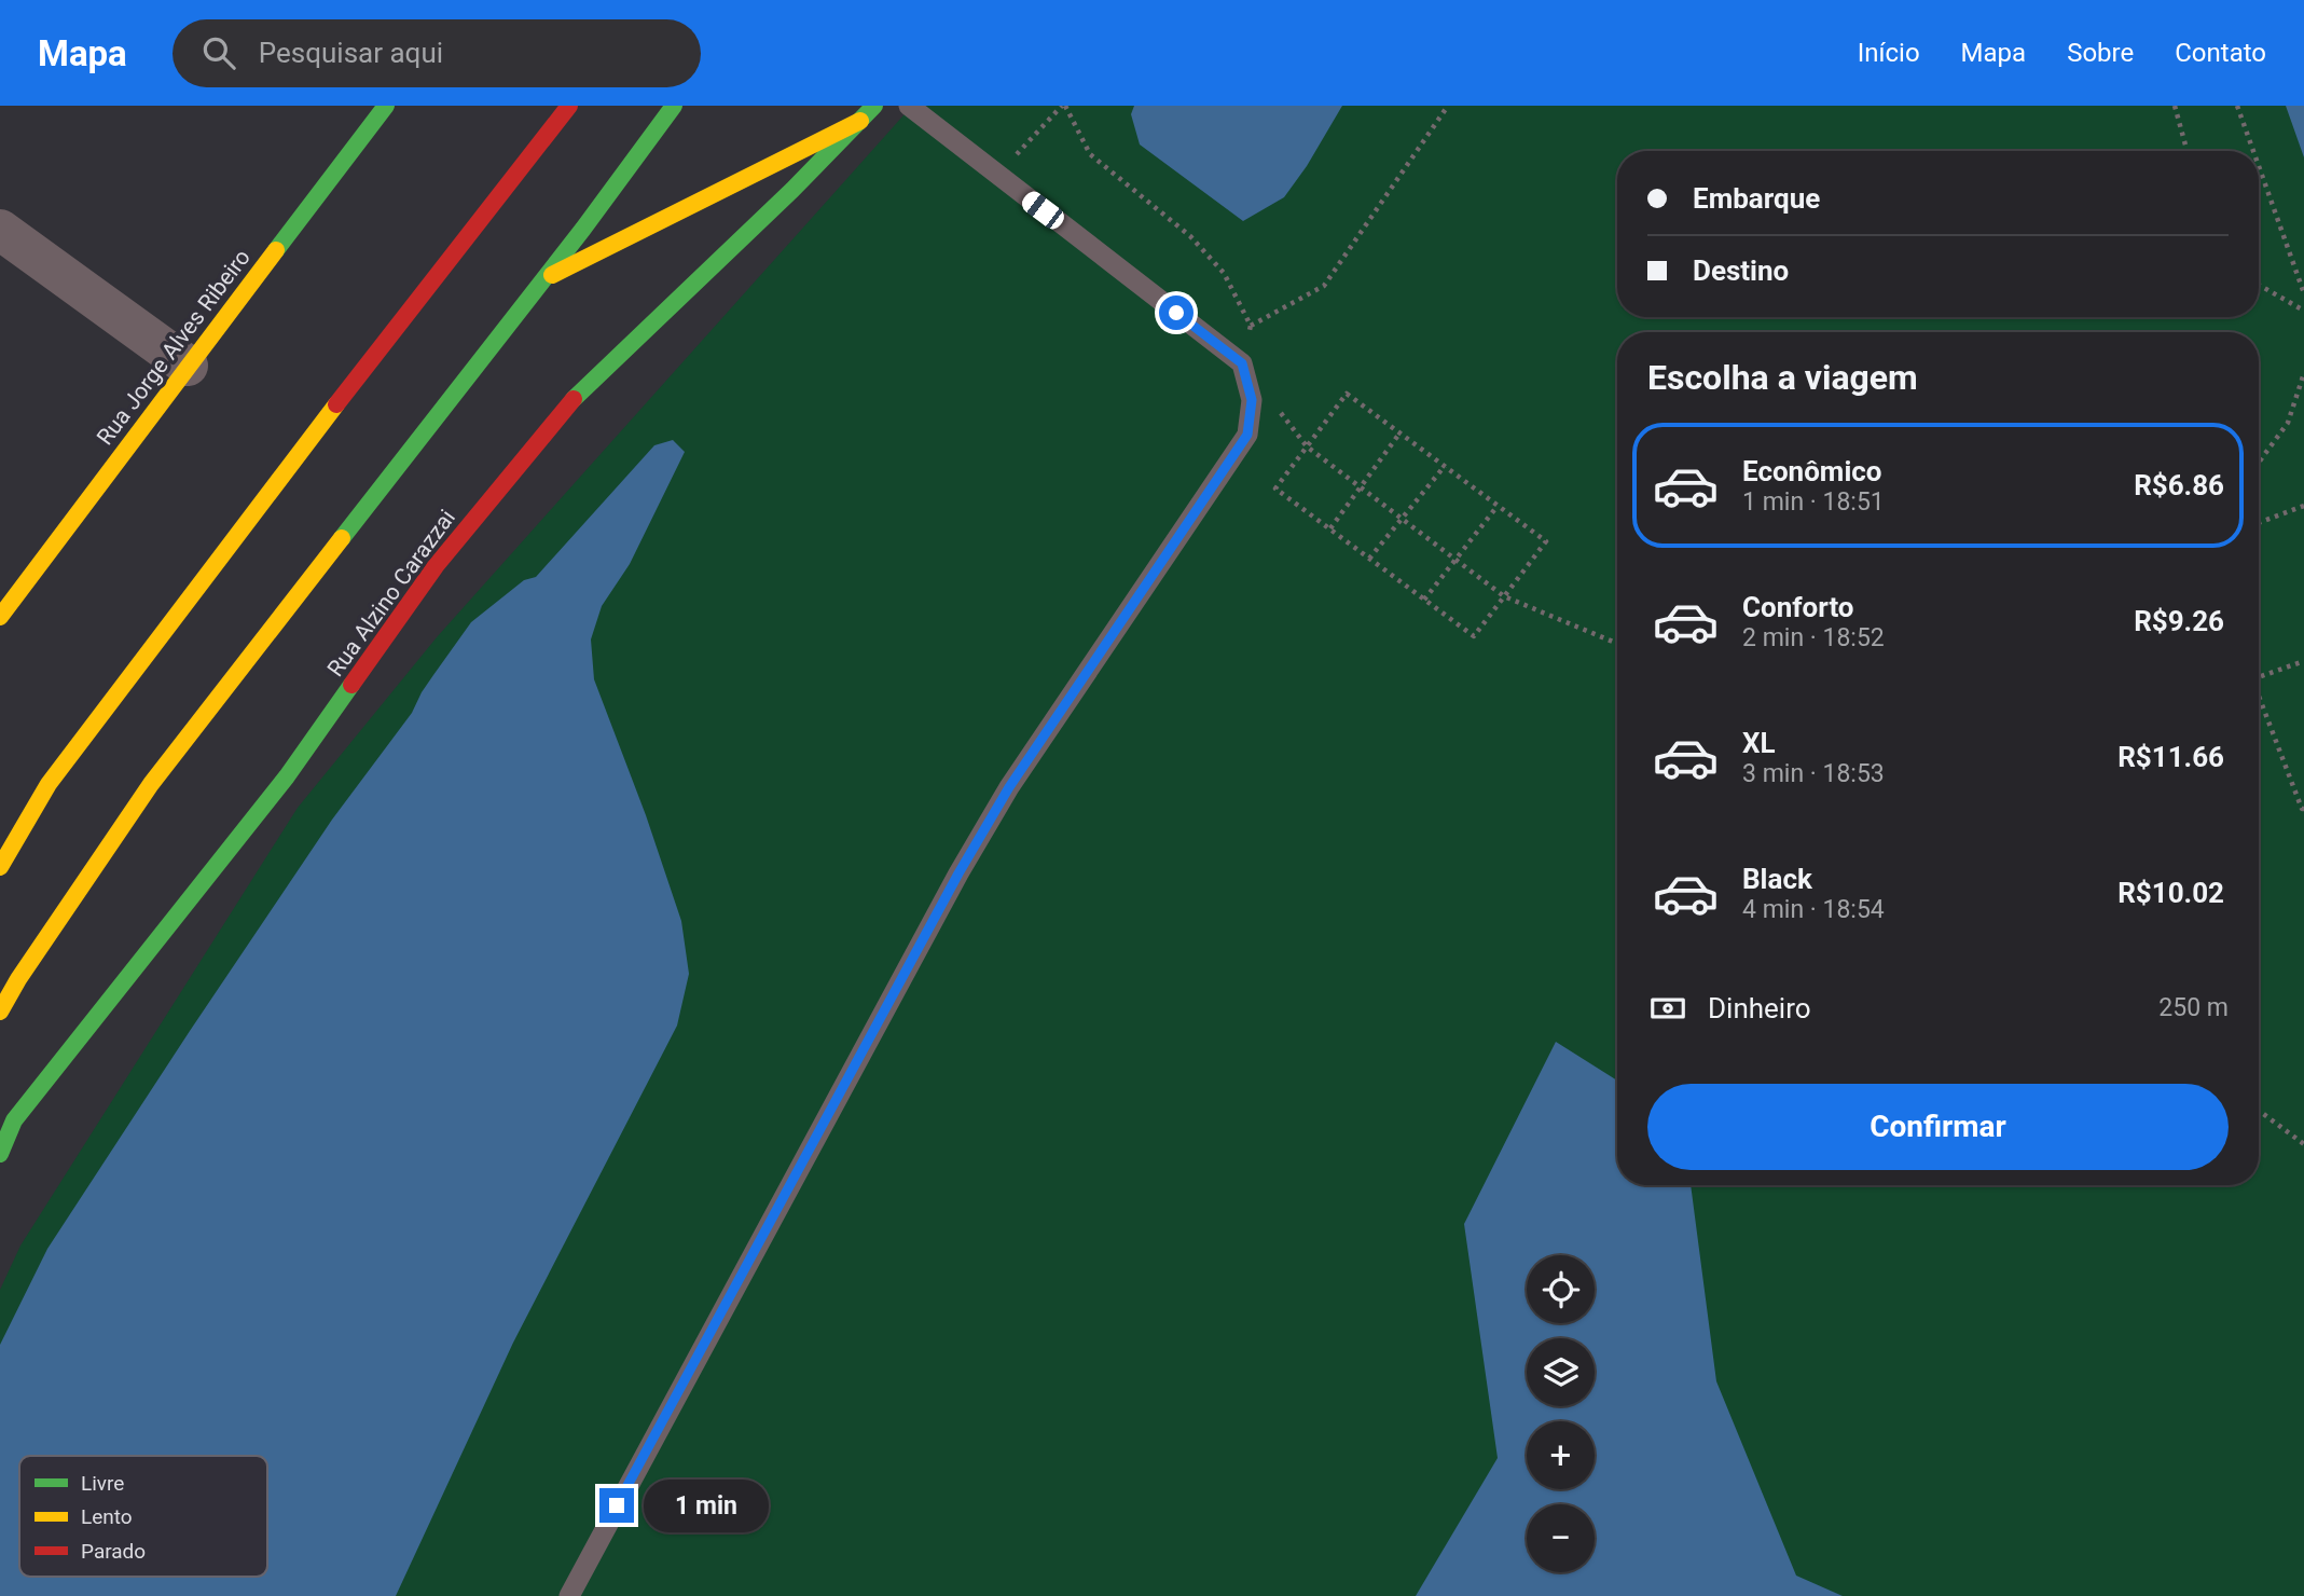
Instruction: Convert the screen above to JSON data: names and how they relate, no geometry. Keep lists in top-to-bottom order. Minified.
{"streets":{"main road":["Rua Jorge Alves Ribeiro","Rua Alzino Carazzai"]},"legend":["Livre","Lento","Parado"],"page":{"header":"Mapa","search":"Pesquisar aqui","nav":["Início","Mapa","Sobre","Contato"],"banner":["Embarque","Destino"],"heading":"Escolha a viagem","list":[{"name":"Econômico","note":"1 min · 18:51","value":"R$6.86"},{"name":"Conforto","note":"2 min · 18:52","value":"R$9.26"},{"name":"XL","note":"3 min · 18:53","value":"R$11.66"},{"name":"Black","note":"4 min · 18:54","value":"R$10.02"}],"pay":["Dinheiro","250 m"],"buttons":"Confirmar","map_buttons":["+","−"],"bubble":"1 min"}}
